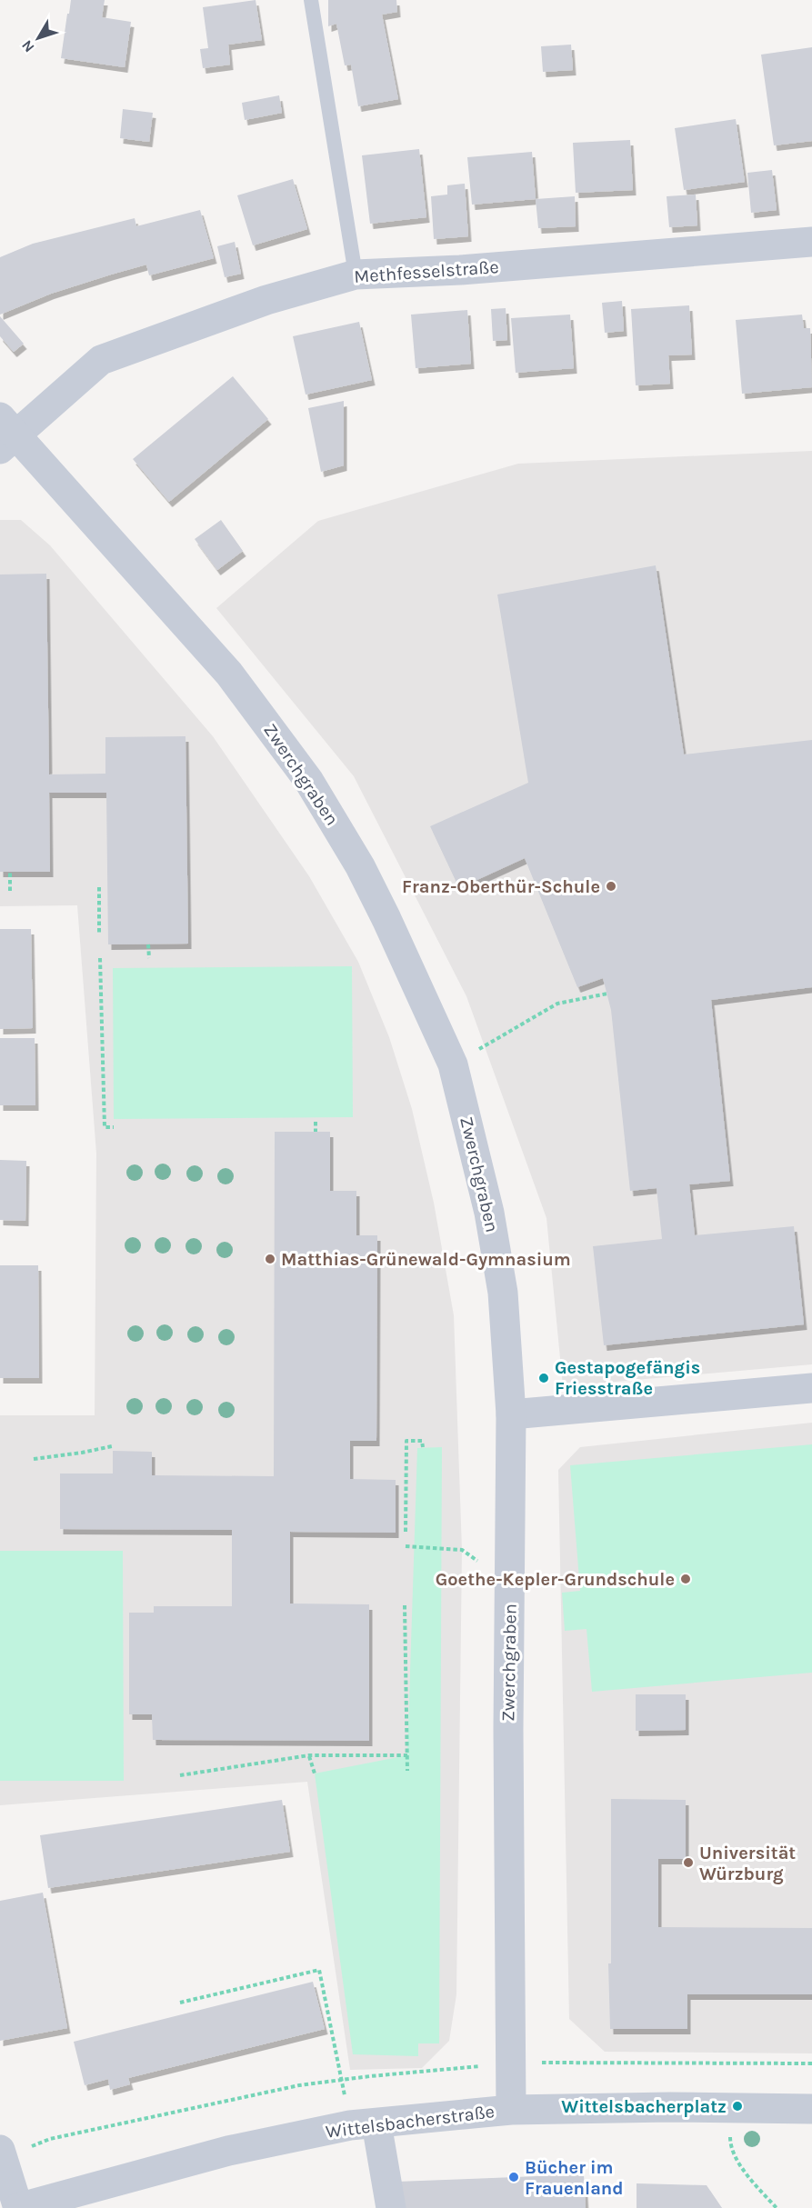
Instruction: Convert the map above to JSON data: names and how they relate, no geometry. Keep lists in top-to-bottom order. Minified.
{"streets":{"street":["Methfesselstraße","Zwerchgraben","Wittelsbacherstraße"]},"crossings":[["Methfesselstraße","Zwerchgraben"],["Zwerchgraben","Wittelsbacherstraße"]],"places":["Franz-Oberthür-Schule","Matthias-Grünewald-Gymnasium","Gestapogefängis Friesstraße","Goethe-Kepler-Grundschule","Universität Würzburg","Wittelsbacherplatz","Bücher im Frauenland"],"north":"bottom left"}
